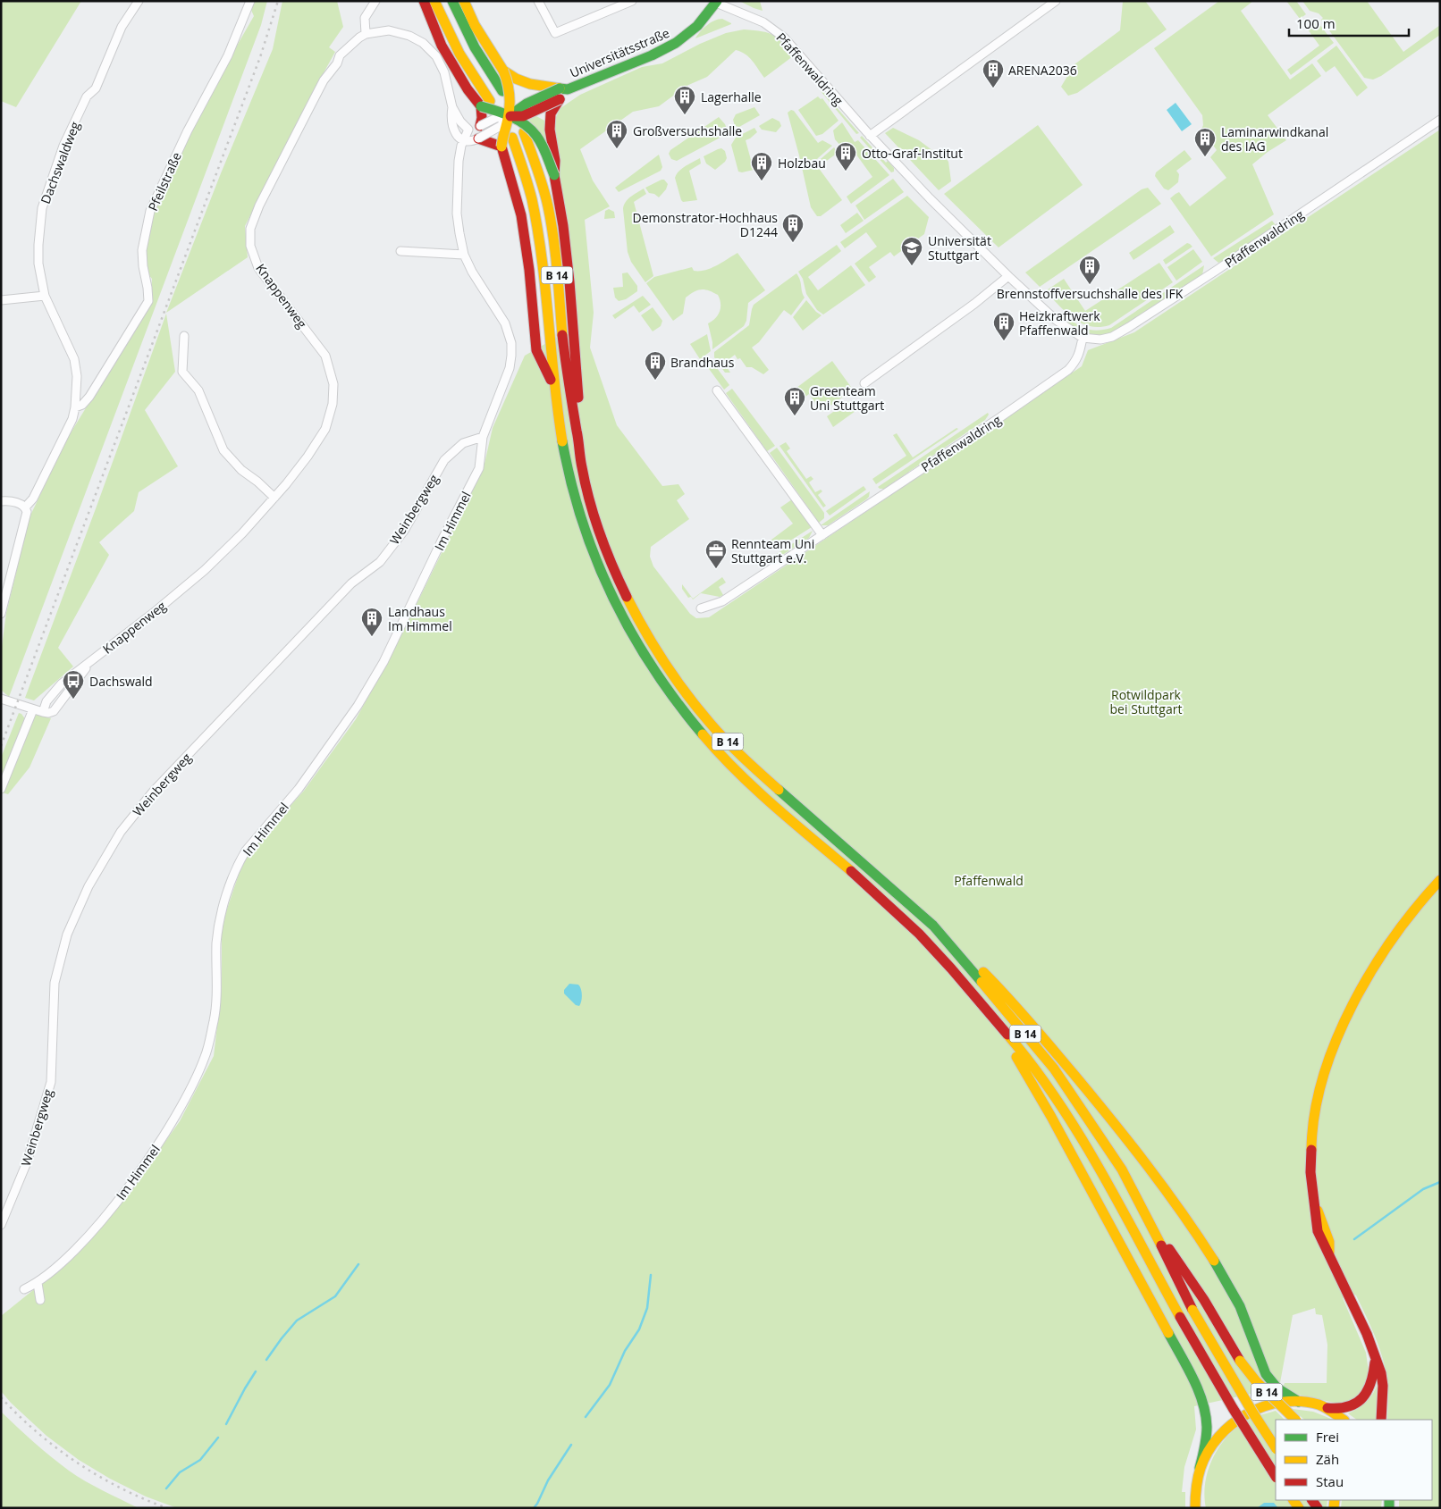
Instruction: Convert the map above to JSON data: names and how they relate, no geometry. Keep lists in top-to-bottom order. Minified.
{"streets":{"main road":["Universitätsstraße","B 14"],"street":["Pfaffenwaldring","Dachswaldweg","Pfeilstraße","Knappenweg","Weinbergweg","Im Himmel"]},"crossings":[["Universitätsstraße","Pfaffenwaldring"],["Universitätsstraße","B 14"],["Universitätsstraße","Im Himmel"],["Dachswaldweg","Pfeilstraße"],["Weinbergweg","Im Himmel"]],"parks":["Rotwildpark bei Stuttgart","Pfaffenwald"],"places":{"building":["ARENA2036","Lagerhalle","Großversuchshalle","Laminarwindkanal des IAG","Otto-Graf-Institut","Holzbau","Demonstrator-Hochhaus D1244","Brennstoffversuchshalle des IFK","Heizkraftwerk Pfaffenwald","Brandhaus","Greenteam Uni Stuttgart","Landhaus Im Himmel"],"school or university":["Universität Stuttgart"],"office":["Rennteam Uni Stuttgart e.V."],"bus stop":["Dachswald"]},"legend":["Frei","Zäh","Stau"],"scale_bar":"100 m"}
